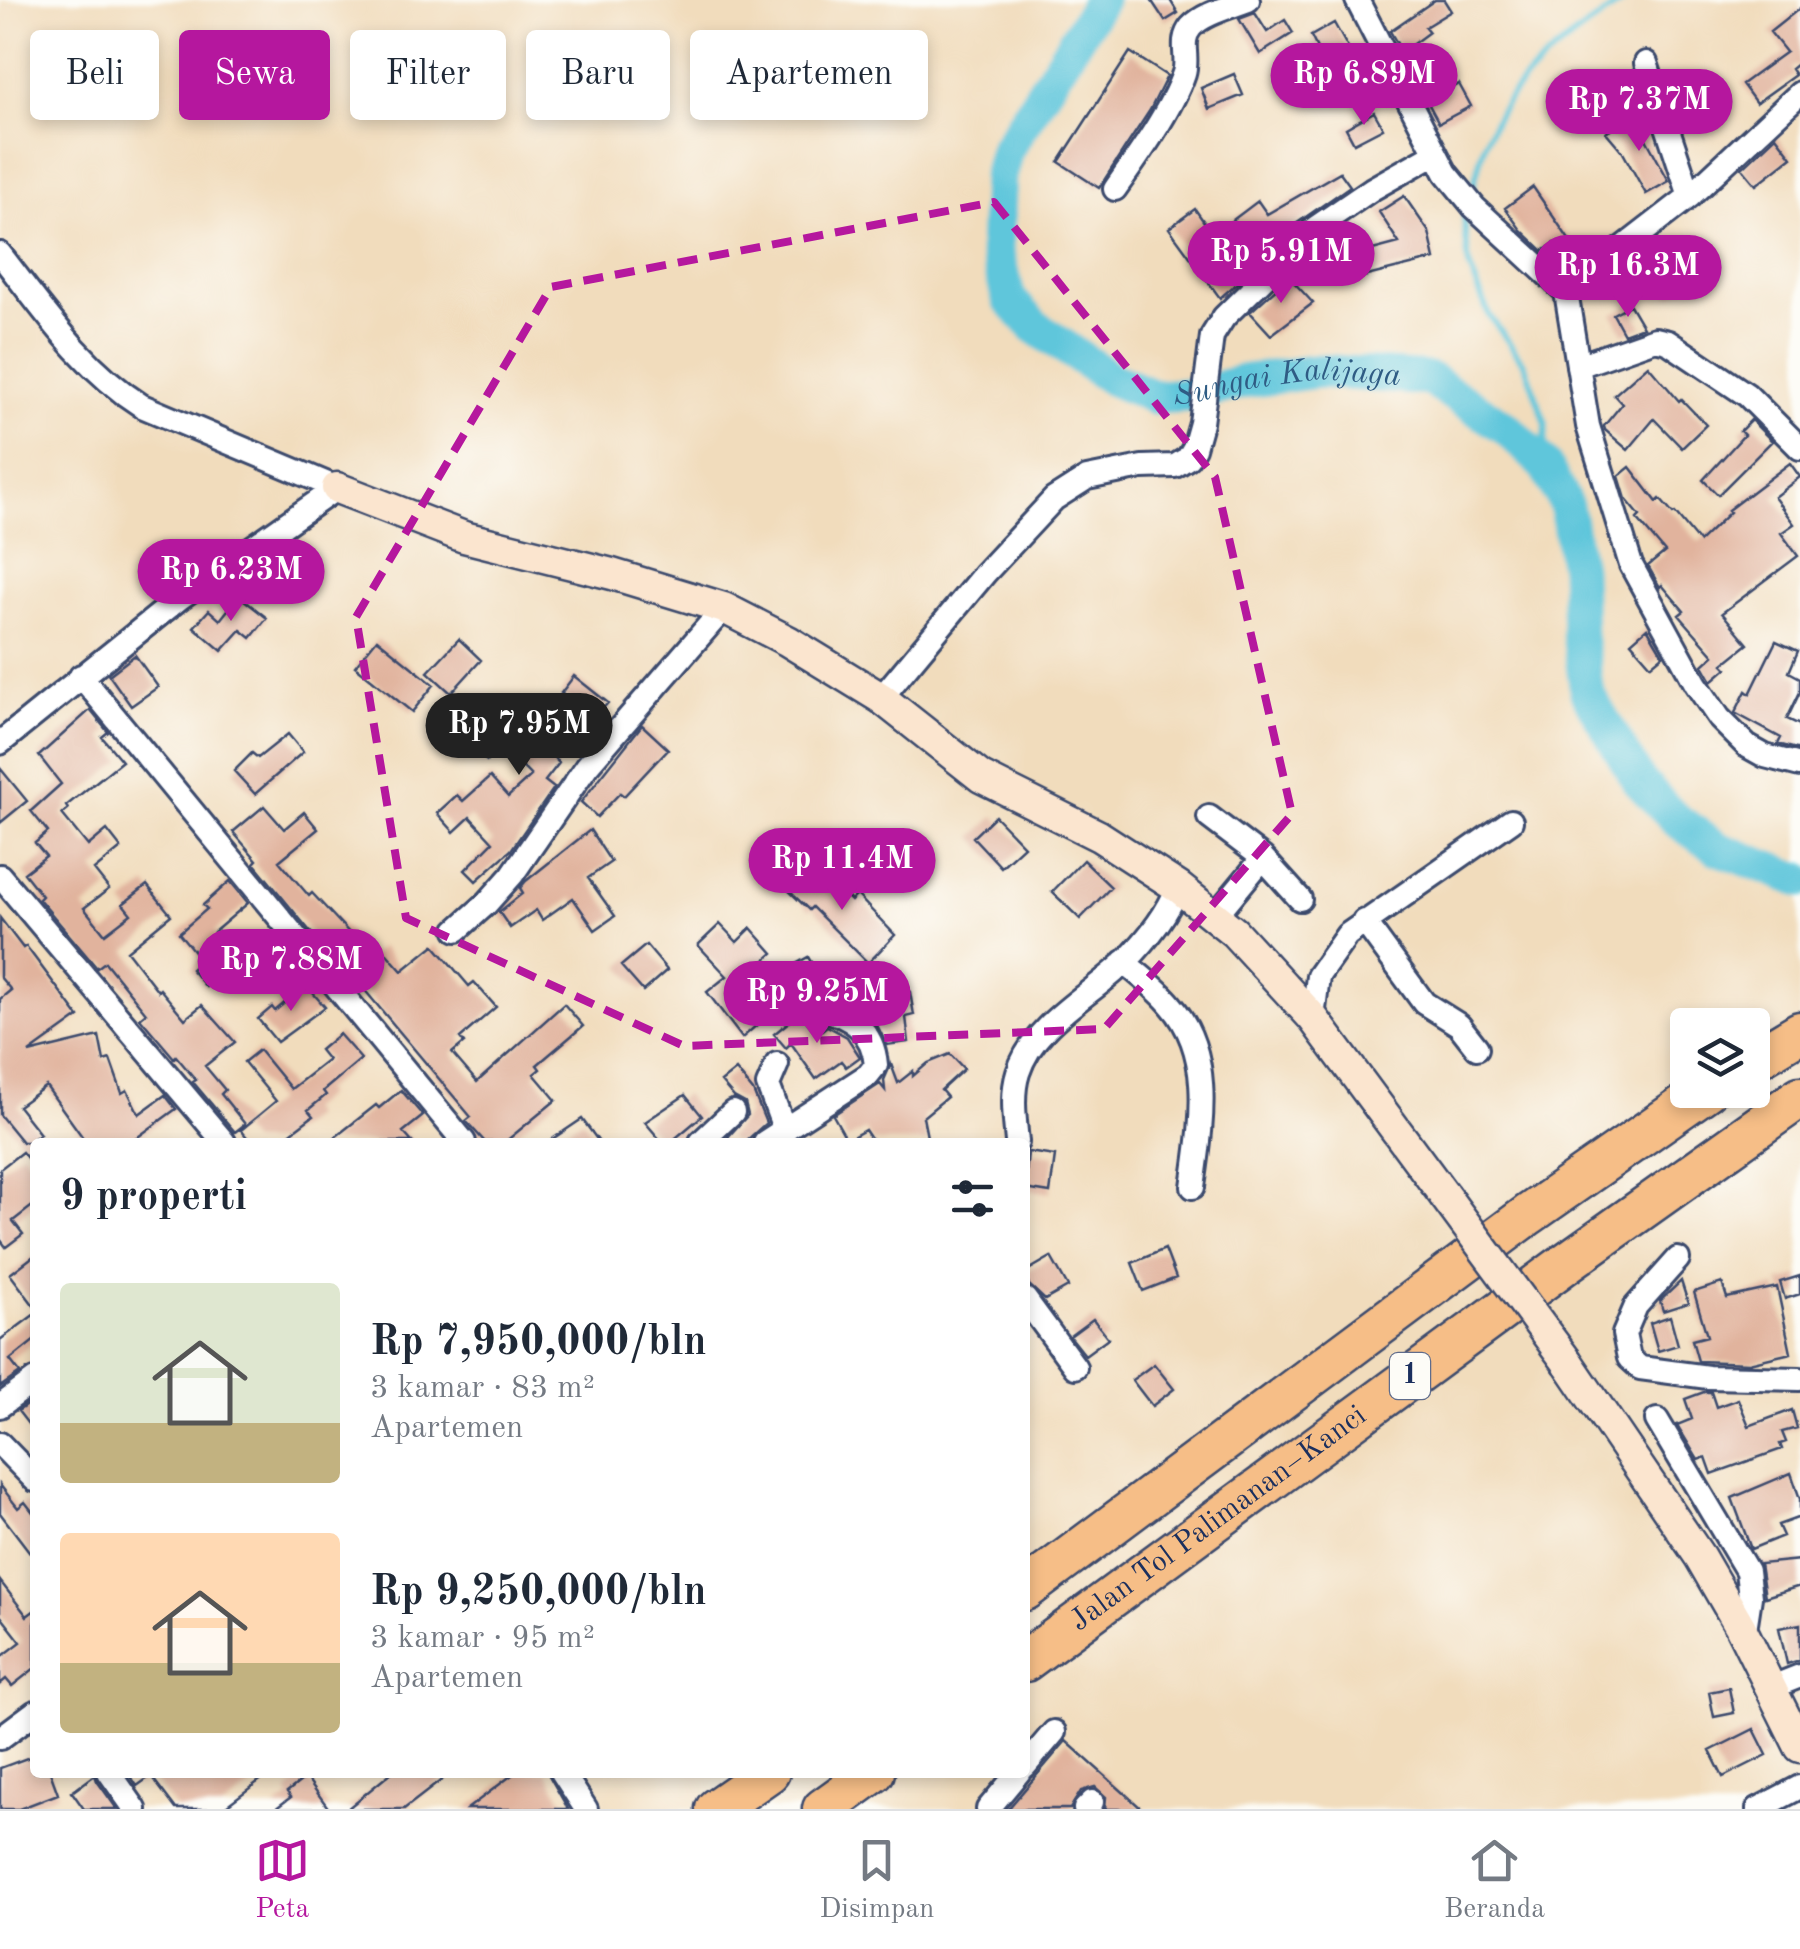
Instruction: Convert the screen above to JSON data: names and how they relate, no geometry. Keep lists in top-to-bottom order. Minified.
{"streets":{"highway":["1","Jalan Tol Palimanan–Kanci"]},"water":["Sungai Kalijaga"],"page":{"chip":["Beli","Sewa","Filter","Baru","Apartemen"],"price":["Rp 6.89M","Rp 7.37M","Rp 5.91M","Rp 16.3M","Rp 6.23M","Rp 7.95M","Rp 11.4M","Rp 7.88M","Rp 9.25M"],"heading":"9 properti","list":[{"name":"Rp 7,950,000/bln","note":"3 kamar · 83 m² · Apartemen"},{"name":"Rp 9,250,000/bln","note":"3 kamar · 95 m² · Apartemen"}],"tabs":["Peta","Disimpan","Beranda"]}}
